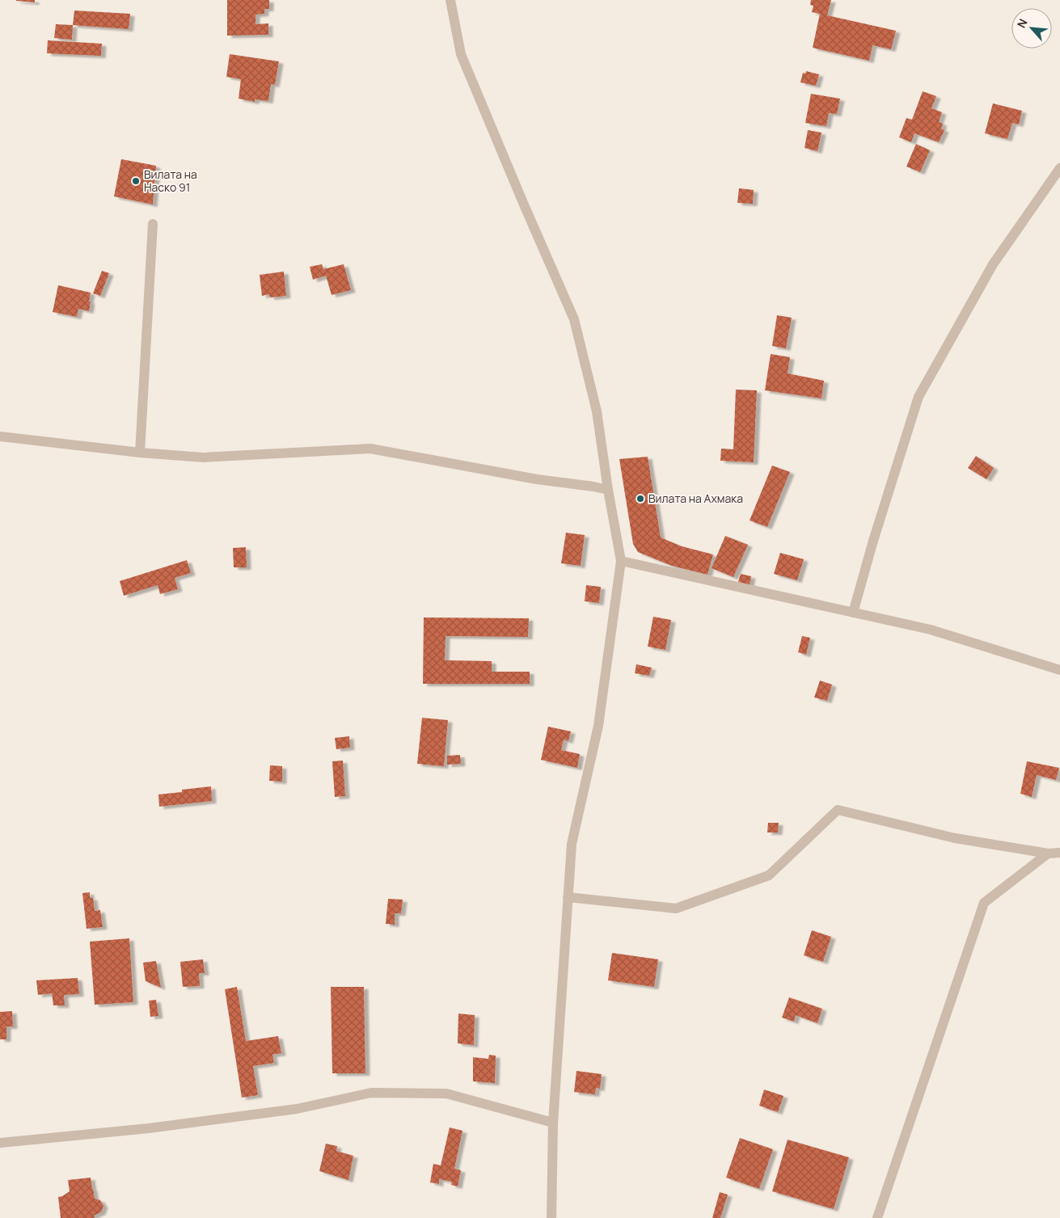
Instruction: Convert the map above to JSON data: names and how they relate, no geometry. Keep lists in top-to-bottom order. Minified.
{"places":["Вилата на Наско 91","Вилата на Ахмака"],"north":"top left"}
